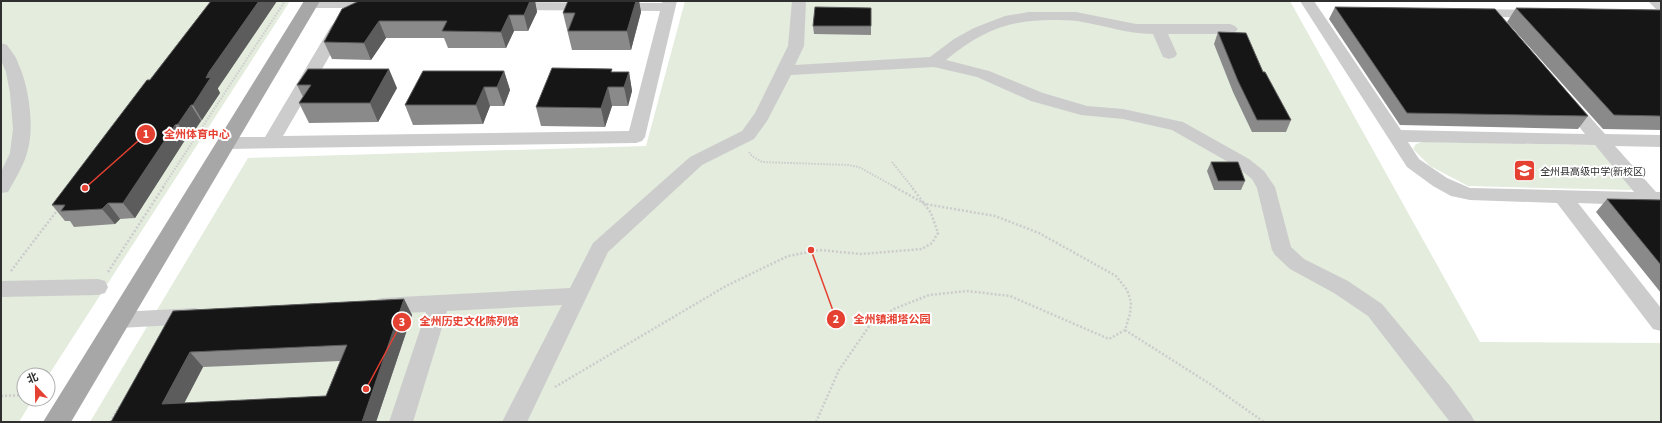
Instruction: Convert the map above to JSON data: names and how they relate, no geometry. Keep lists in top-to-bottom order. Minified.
{"places":{"school or university":["全州县高级中学(新校区)"],"other":["全州体育中心","全州镇湘塔公园","全州历史文化陈列馆"]},"north":"top"}
